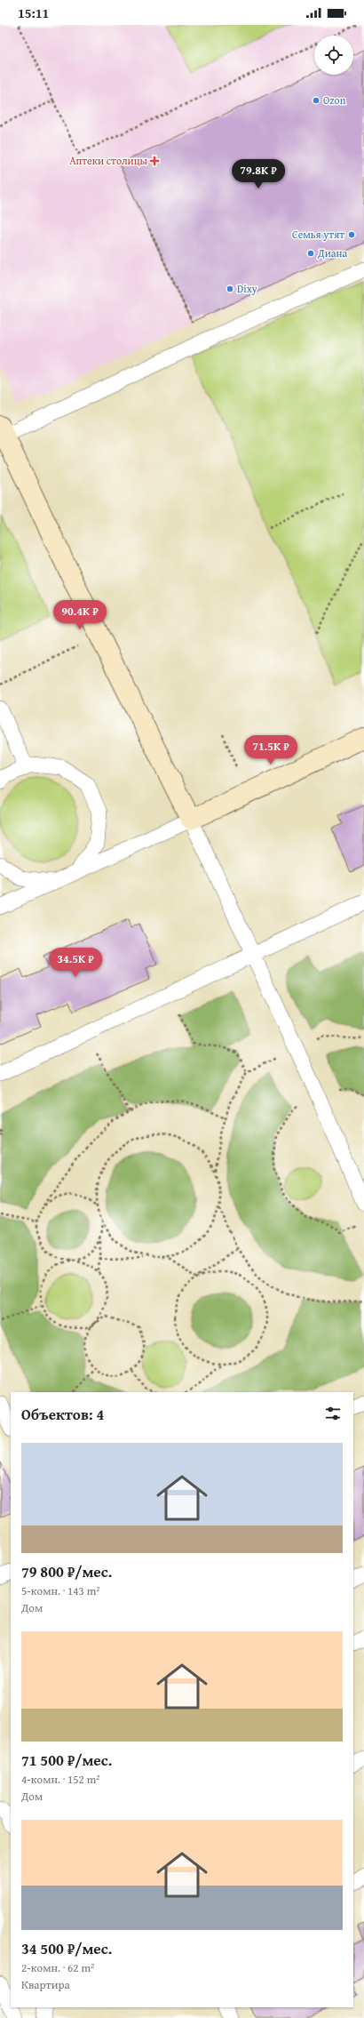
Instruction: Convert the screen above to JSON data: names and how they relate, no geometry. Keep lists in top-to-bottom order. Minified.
{"places":{"other":["Ozon","Семья утят","Диана","Dixy"],"health":["Аптеки столицы"]},"page":{"status":"15:11","price":["79.8K ₽","90.4K ₽","71.5K ₽","34.5K ₽"],"heading":"Объектов: 4","list":[{"name":"79 800 ₽/мес.","note":"5-комн. · 143 m² · Дом"},{"name":"71 500 ₽/мес.","note":"4-комн. · 152 m² · Дом"},{"name":"34 500 ₽/мес.","note":"2-комн. · 62 m² · Квартира"}]}}
